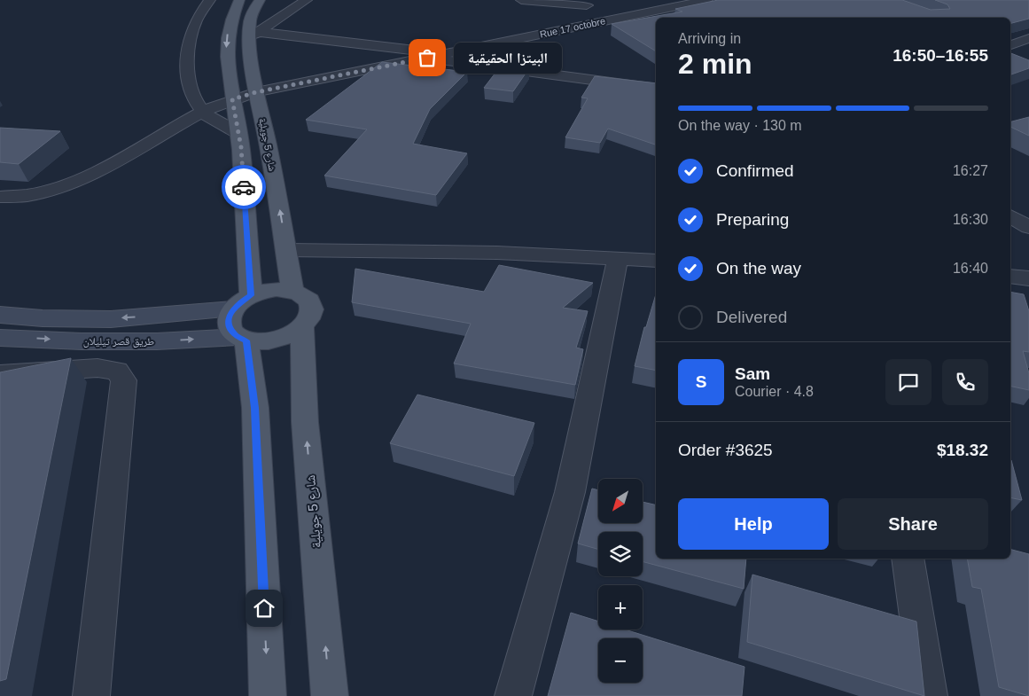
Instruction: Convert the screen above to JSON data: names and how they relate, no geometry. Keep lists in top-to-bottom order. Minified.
{"streets":{"main road":["شارع 5 جويلية","طريق قصر تيليلان"],"street":["Rue 17 octobre"]},"crossings":[["Rue 17 octobre","شارع 5 جويلية"],["شارع 5 جويلية","طريق قصر تيليلان"]],"places":["البيتزا الحقيقية"],"north":"bottom left","page":{"heading":["2 min","Arriving in","16:50–16:55"],"panel":["Sam","Courier · 4.8","Order #3625","$18.32"],"bubble":"البيتزا الحقيقية","bar":"On the way · 130 m","list":[["Confirmed","16:27"],["Preparing","16:30"],["On the way","16:40"],"Delivered"],"round":"S","map_buttons":["+","−"],"buttons":["Help","Share"]}}
